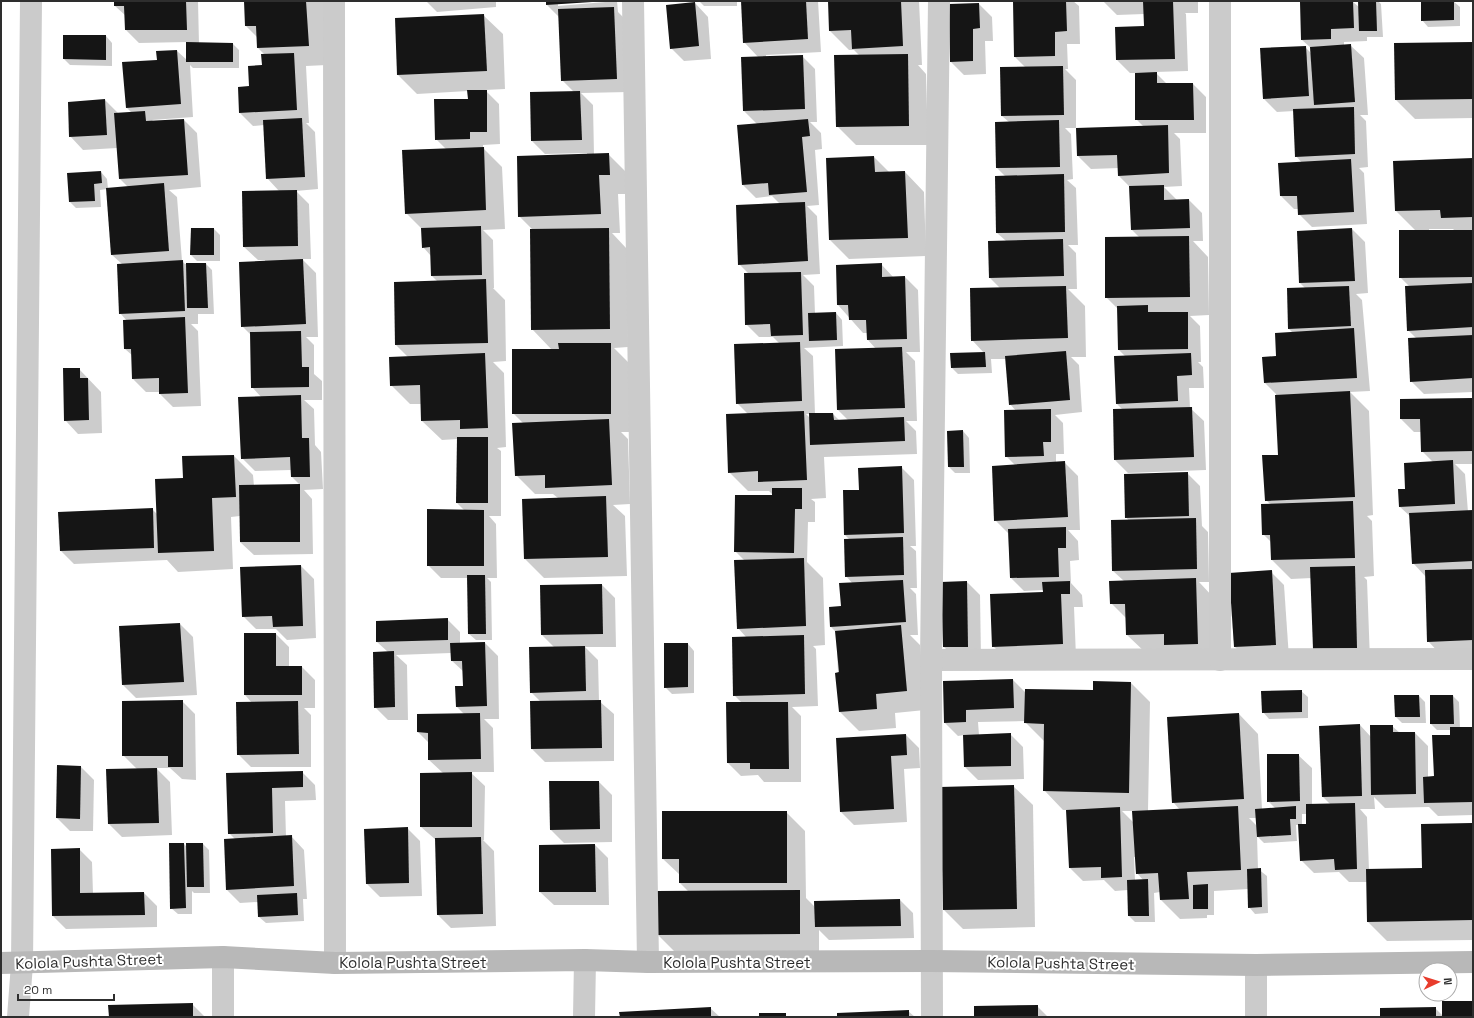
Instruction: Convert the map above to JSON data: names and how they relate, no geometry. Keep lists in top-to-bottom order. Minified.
{"streets":{"main road":["Kolola Pushta Street"]},"scale_bar":"20 m","north":"right"}
